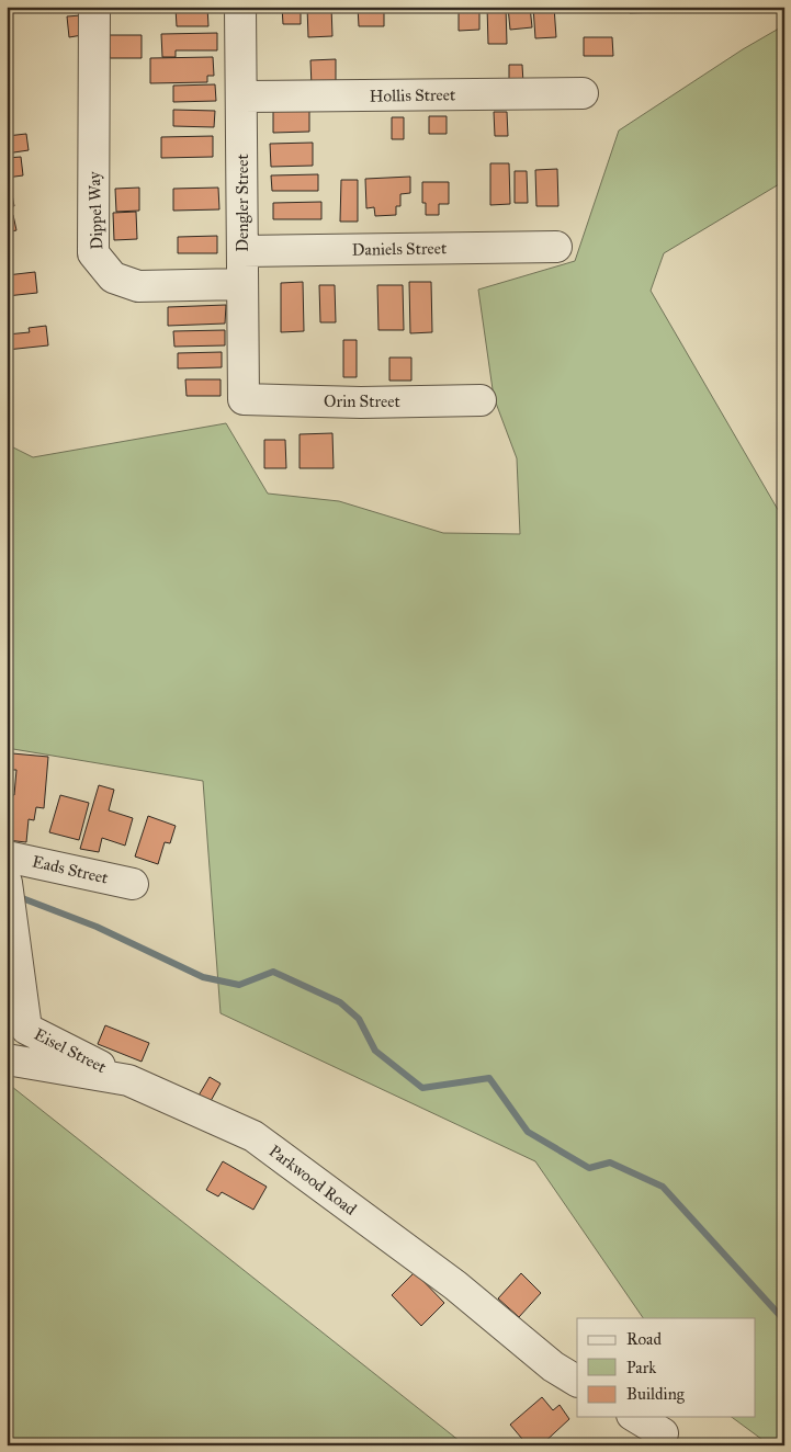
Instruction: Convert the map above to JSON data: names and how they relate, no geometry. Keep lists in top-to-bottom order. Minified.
{"streets":{"street":["Hollis Street","Dengler Street","Dippel Way","Daniels Street","Orin Street","Eads Street","Eisel Street","Parkwood Road"]},"crossings":[["Hollis Street","Dengler Street"],["Dengler Street","Dippel Way"],["Dengler Street","Daniels Street"],["Dengler Street","Orin Street"],["Eisel Street","Parkwood Road"]],"legend":["Road","Park","Building"]}
